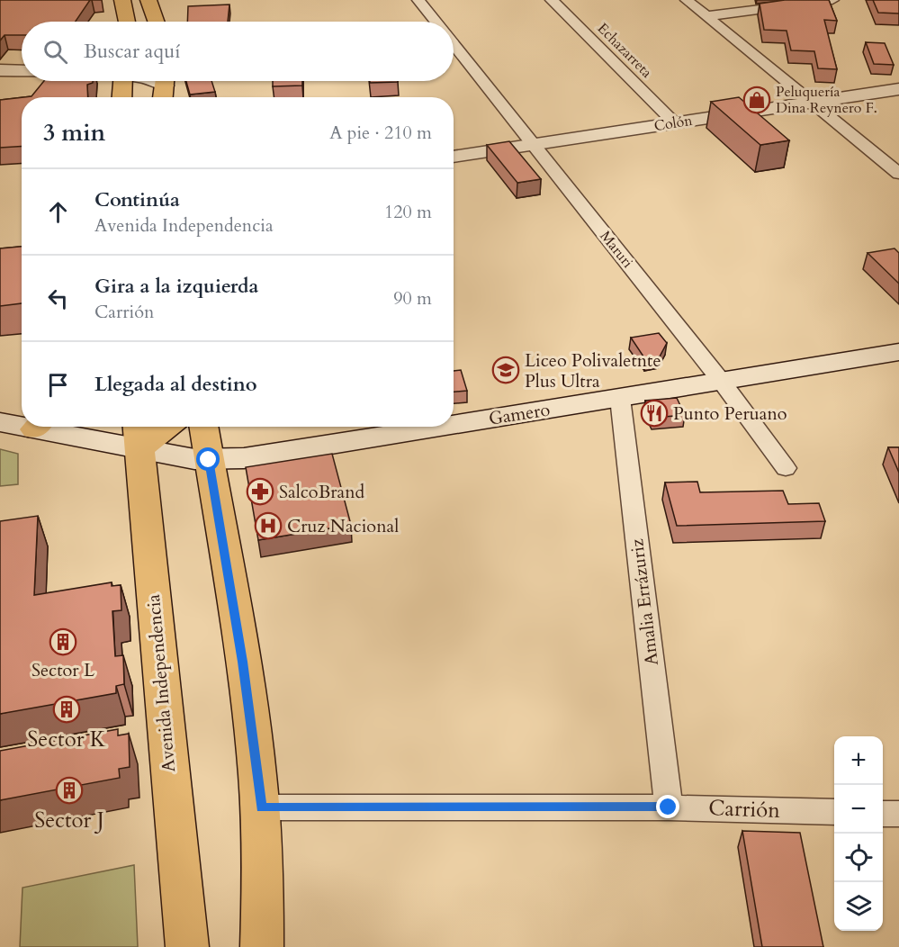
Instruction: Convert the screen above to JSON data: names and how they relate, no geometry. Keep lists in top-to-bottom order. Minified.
{"streets":{"main road":["Gamero","Avenida Independencia"],"street":["Echazarreta","Colón","Maruri","Amalia Errázuriz","Carrión"]},"crossings":[["Echazarreta","Colón"],["Colón","Maruri"],["Maruri","Gamero"],["Gamero","Amalia Errázuriz"],["Gamero","Avenida Independencia"],["Amalia Errázuriz","Carrión"]],"places":{"shop":["Peluquería Dina Reynero F."],"school or university":["Liceo Polivaletnte Plus Ultra"],"restaurant":["Punto Peruano"],"pharmacy":["SalcoBrand"],"hospital":["Cruz Nacional"],"building":["Sector L","Sector K","Sector J"]},"page":{"search":"Buscar aquí","heading":["3 min","A pie · 210 m"],"list":[["Continúa","Avenida Independencia","120 m"],["Gira a la izquierda","Carrión","90 m"],"Llegada al destino"],"map_buttons":["+","−"]}}
